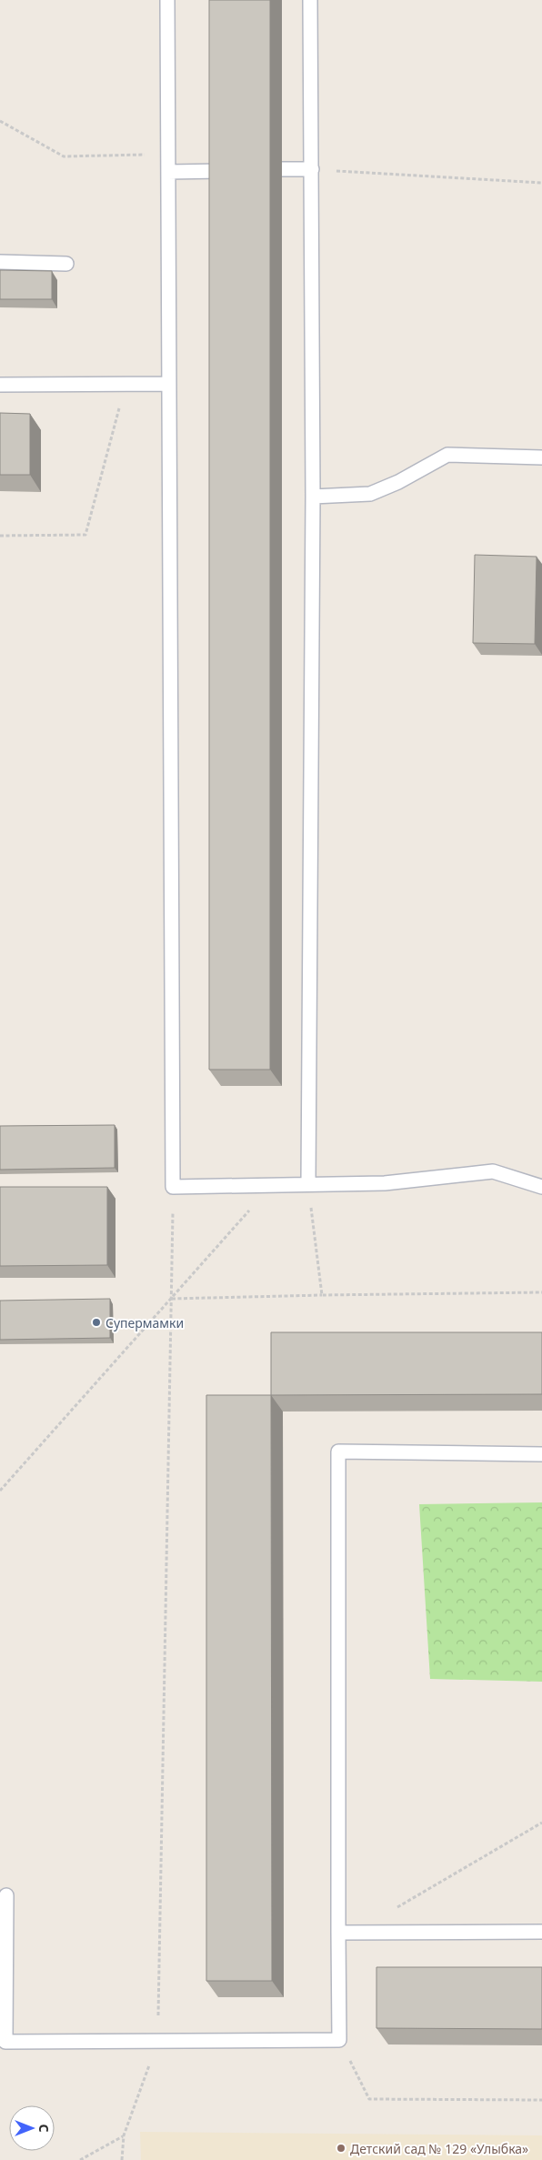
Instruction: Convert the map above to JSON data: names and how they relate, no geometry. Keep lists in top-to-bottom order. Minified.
{"places":["Супермамки","Детский сад № 129 «Улыбка»"],"north":"right"}
